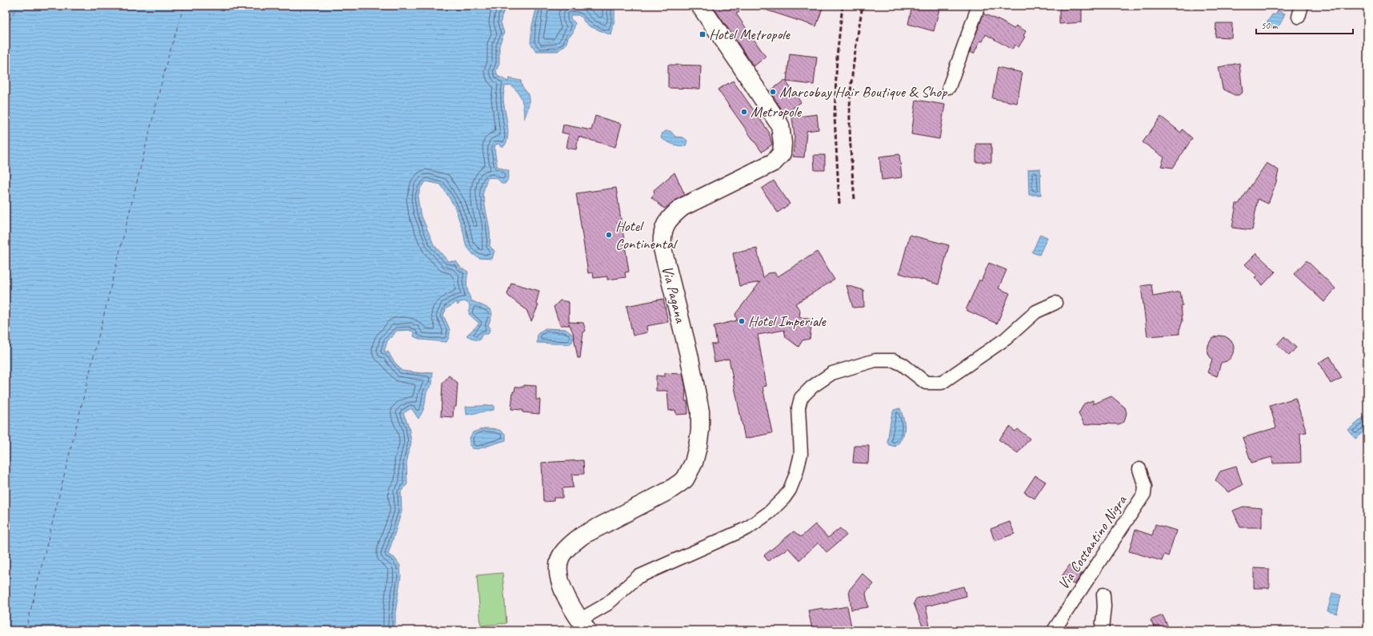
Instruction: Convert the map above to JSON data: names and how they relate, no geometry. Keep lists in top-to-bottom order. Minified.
{"streets":{"main road":["Via Pagana"],"street":["Via Costantino Nigra"]},"places":{"transit":["Hotel Metropole"],"other":["Marcobay Hair Boutique & Shop","Metropole","Hotel Continental","Hotel Imperiale"]},"scale_bar":"50 m"}
